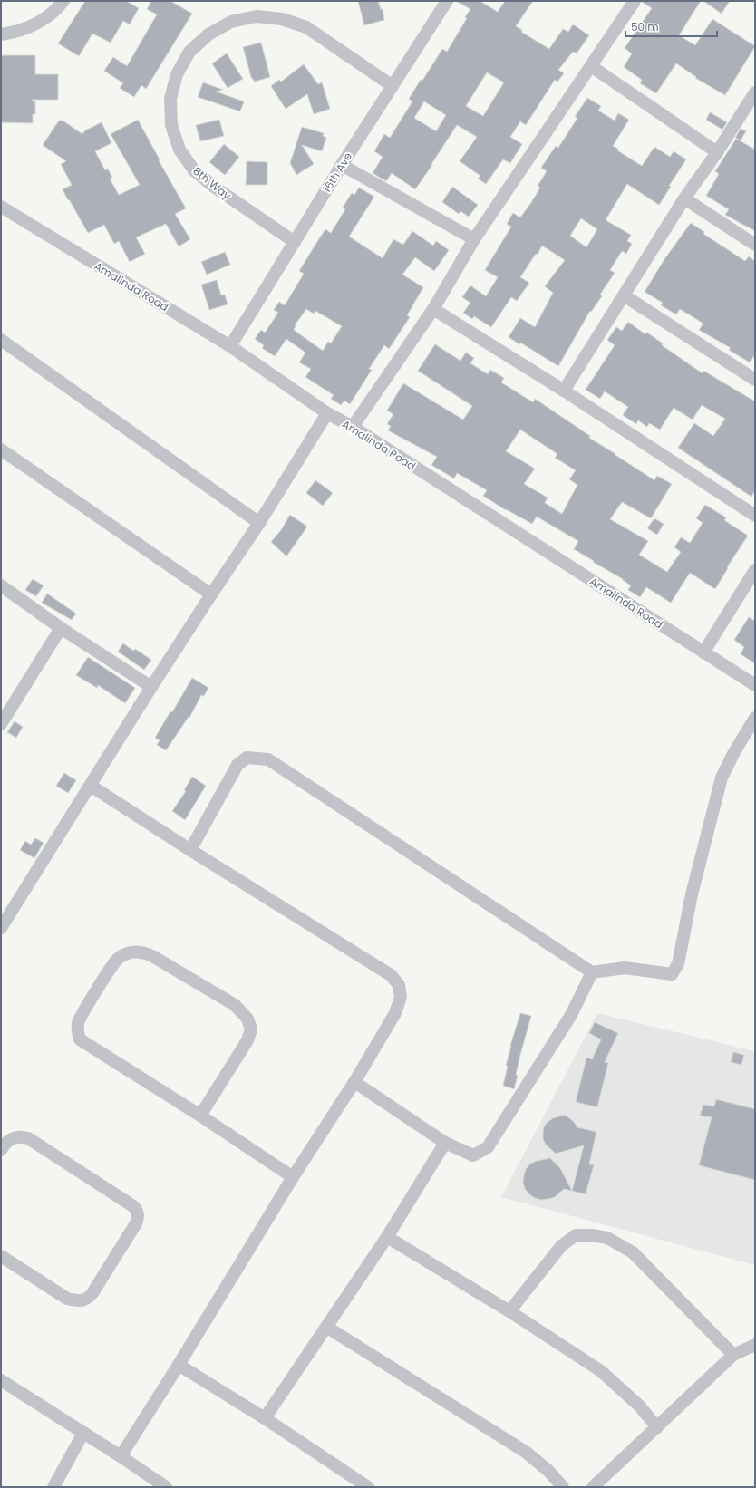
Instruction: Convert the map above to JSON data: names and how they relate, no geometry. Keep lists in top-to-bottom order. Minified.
{"streets":{"street":["16th Ave","8th Way","Amalinda Road"]},"crossings":[["16th Ave","8th Way"],["16th Ave","Amalinda Road"]],"scale_bar":"50 m"}
